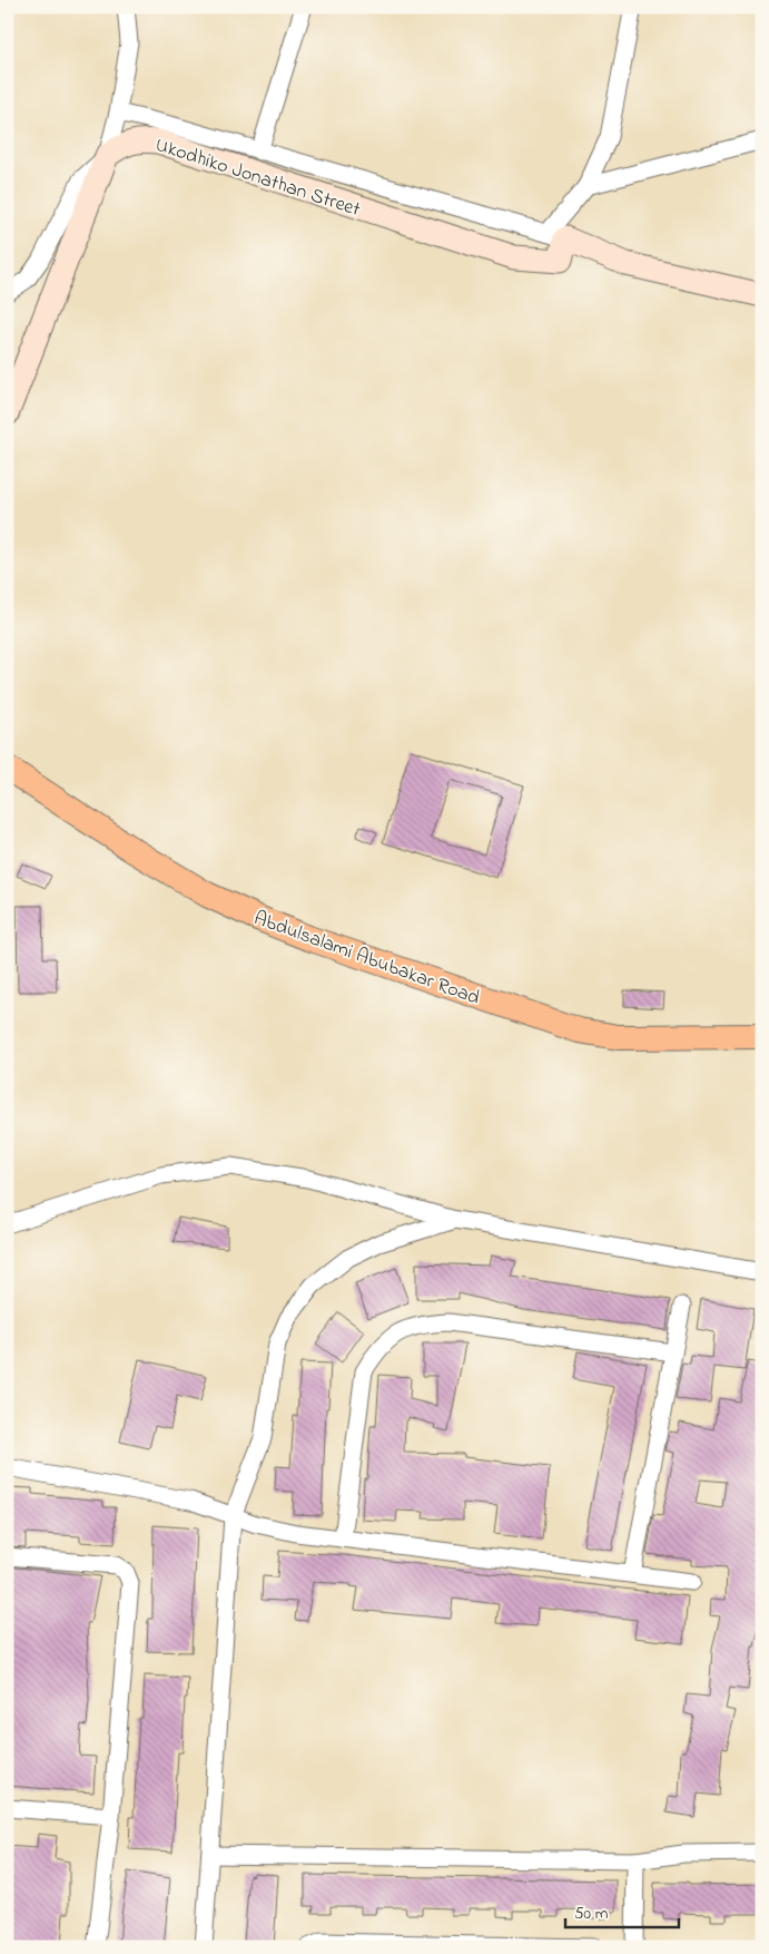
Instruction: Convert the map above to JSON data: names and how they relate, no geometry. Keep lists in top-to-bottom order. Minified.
{"streets":{"main road":["Abdulsalami Abubakar Road"],"street":["Ukodhiko Jonathan Street"]},"scale_bar":"50 m"}
